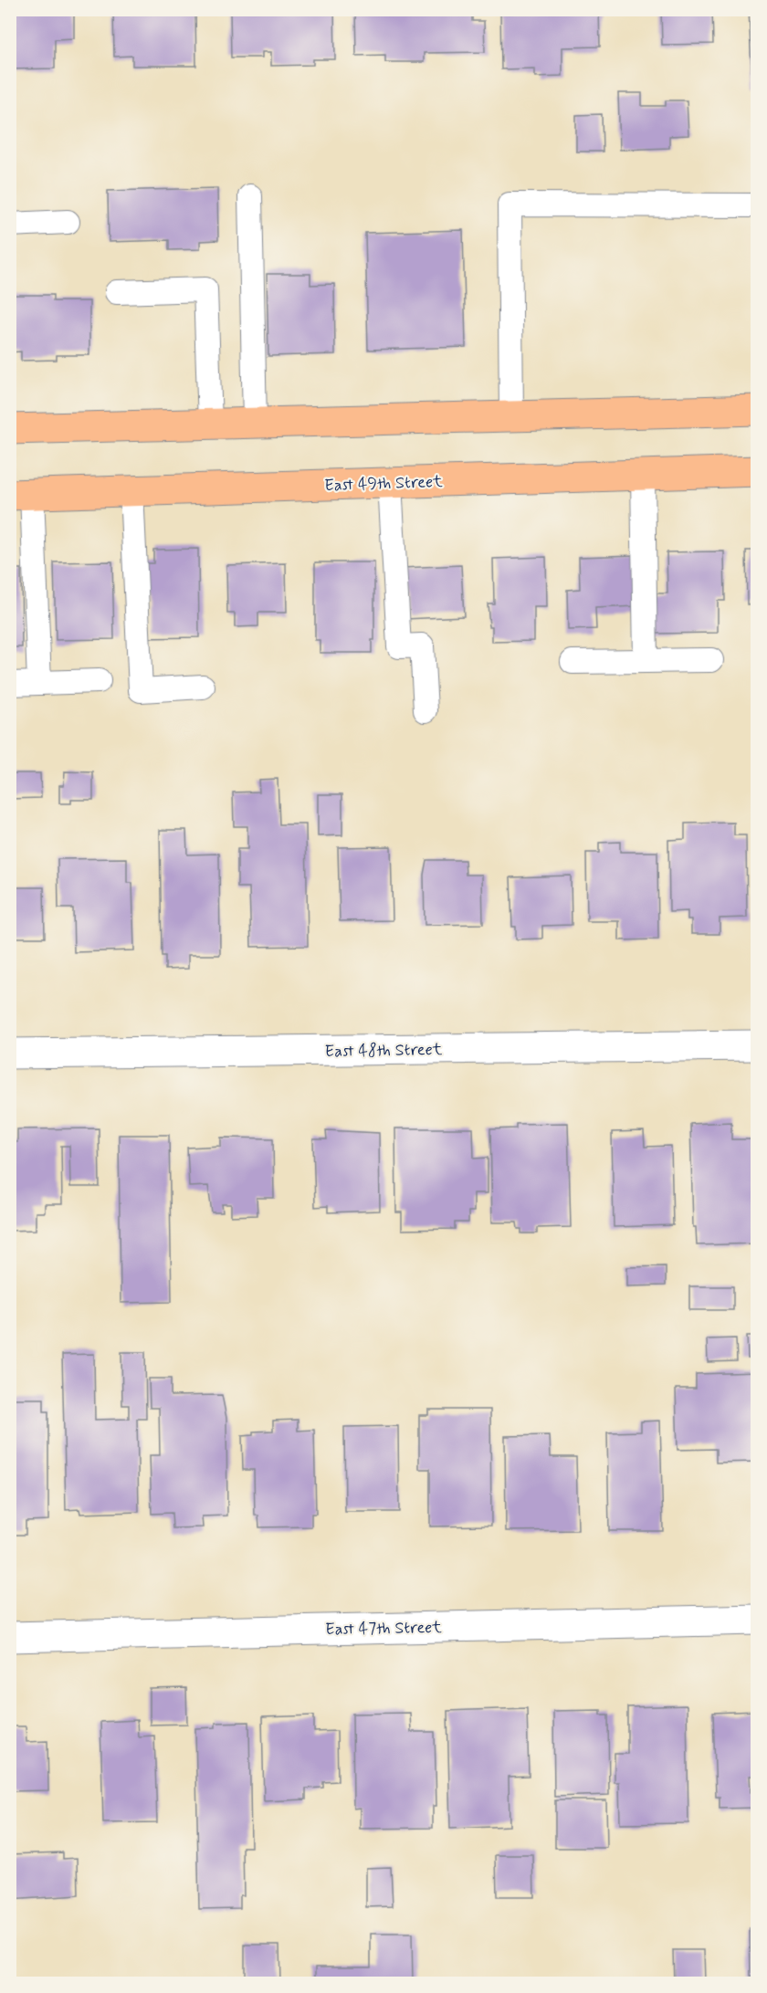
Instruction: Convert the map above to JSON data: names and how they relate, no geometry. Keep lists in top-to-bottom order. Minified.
{"streets":{"main road":["East 49th Street"],"street":["East 48th Street","East 47th Street"]}}
